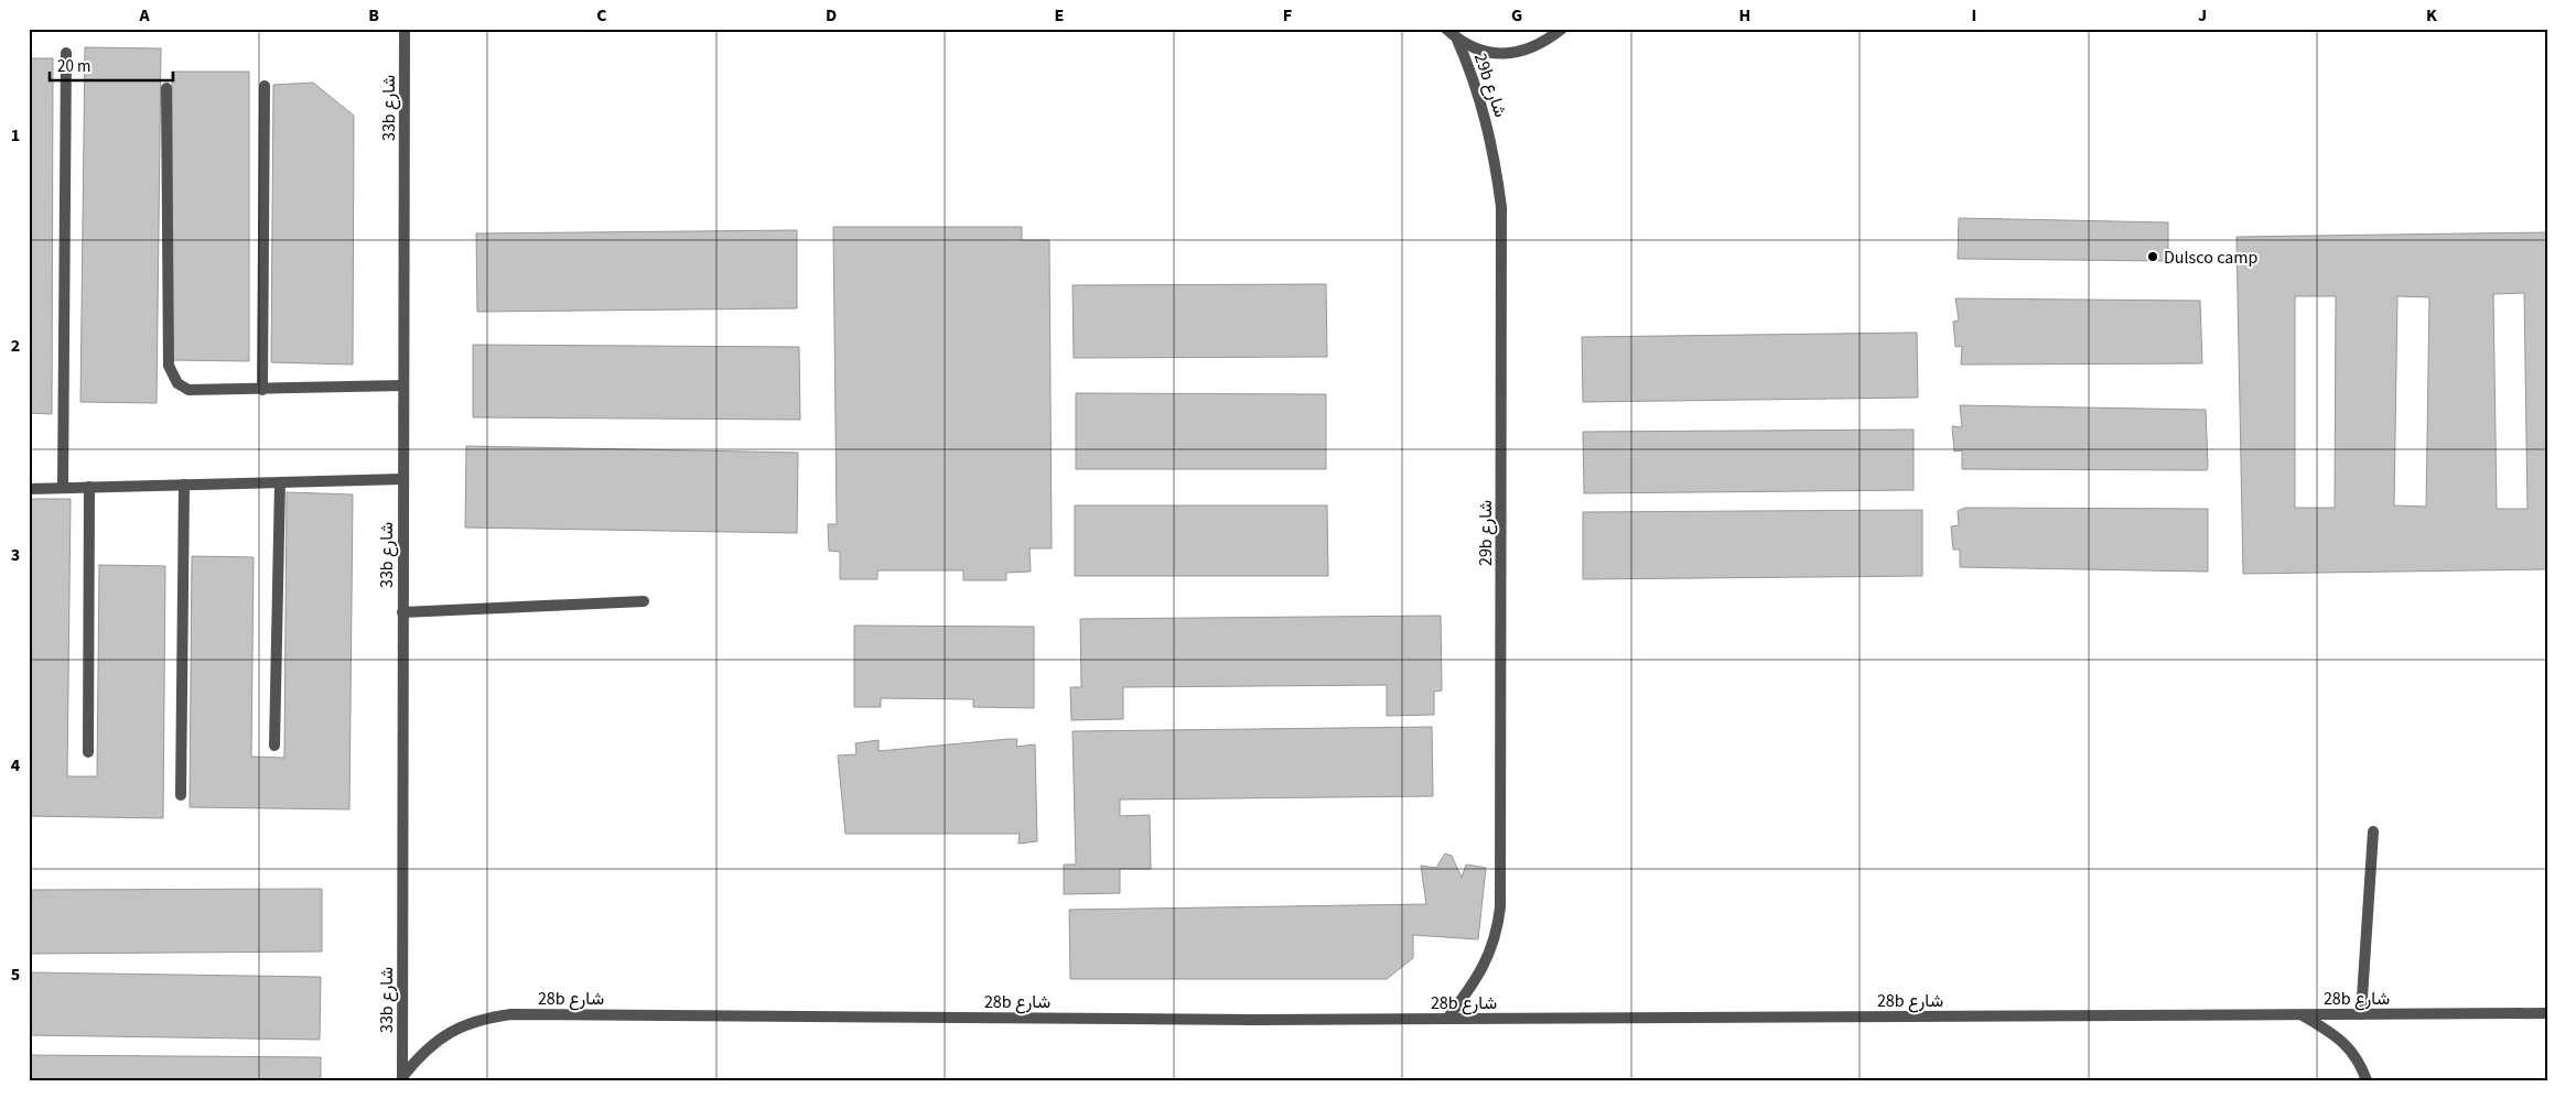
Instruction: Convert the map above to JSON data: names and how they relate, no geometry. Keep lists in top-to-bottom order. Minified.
{"streets":{"street":["29b شارع","33b شارع","28b شارع"]},"crossings":[["29b شارع","28b شارع"],["33b شارع","28b شارع"]],"places":["Dulsco camp"],"scale_bar":"20 m","grid":{"columns":["A","B","C","D","E","F","G","H","I","J","K"],"rows":["1","2","3","4","5"]}}
